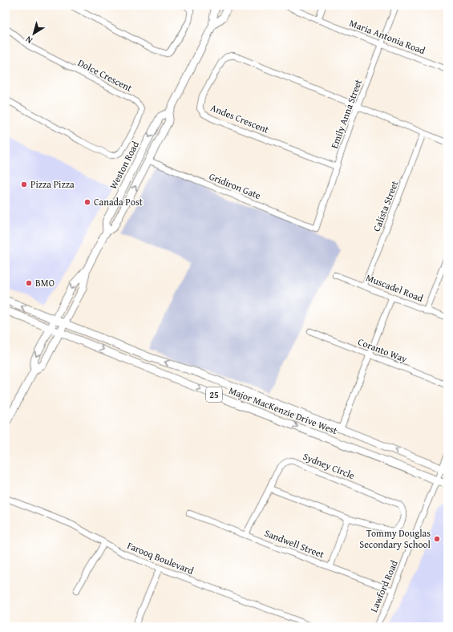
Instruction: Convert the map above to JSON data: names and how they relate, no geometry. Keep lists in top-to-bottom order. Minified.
{"streets":{"main road":["Weston Road","25","Major MacKenzie Drive West"],"street":["Maria Antonia Road","Dolce Crescent","Emily Anna Street","Andes Crescent","Gridiron Gate","Calista Street","Muscadel Road","Coranto Way","Sydney Circle","Sandwell Street","Farooq Boulevard","Lawford Road"]},"crossings":[["Maria Antonia Road","Emily Anna Street"],["Emily Anna Street","Andes Crescent"],["Emily Anna Street","Gridiron Gate"],["Weston Road","Gridiron Gate"],["Weston Road","Major MacKenzie Drive West"],["Calista Street","Muscadel Road"],["Major MacKenzie Drive West","Lawford Road"],["Sandwell Street","Lawford Road"]],"places":["Pizza Pizza","Canada Post","BMO","Tommy Douglas Secondary School"],"north":"bottom left"}
